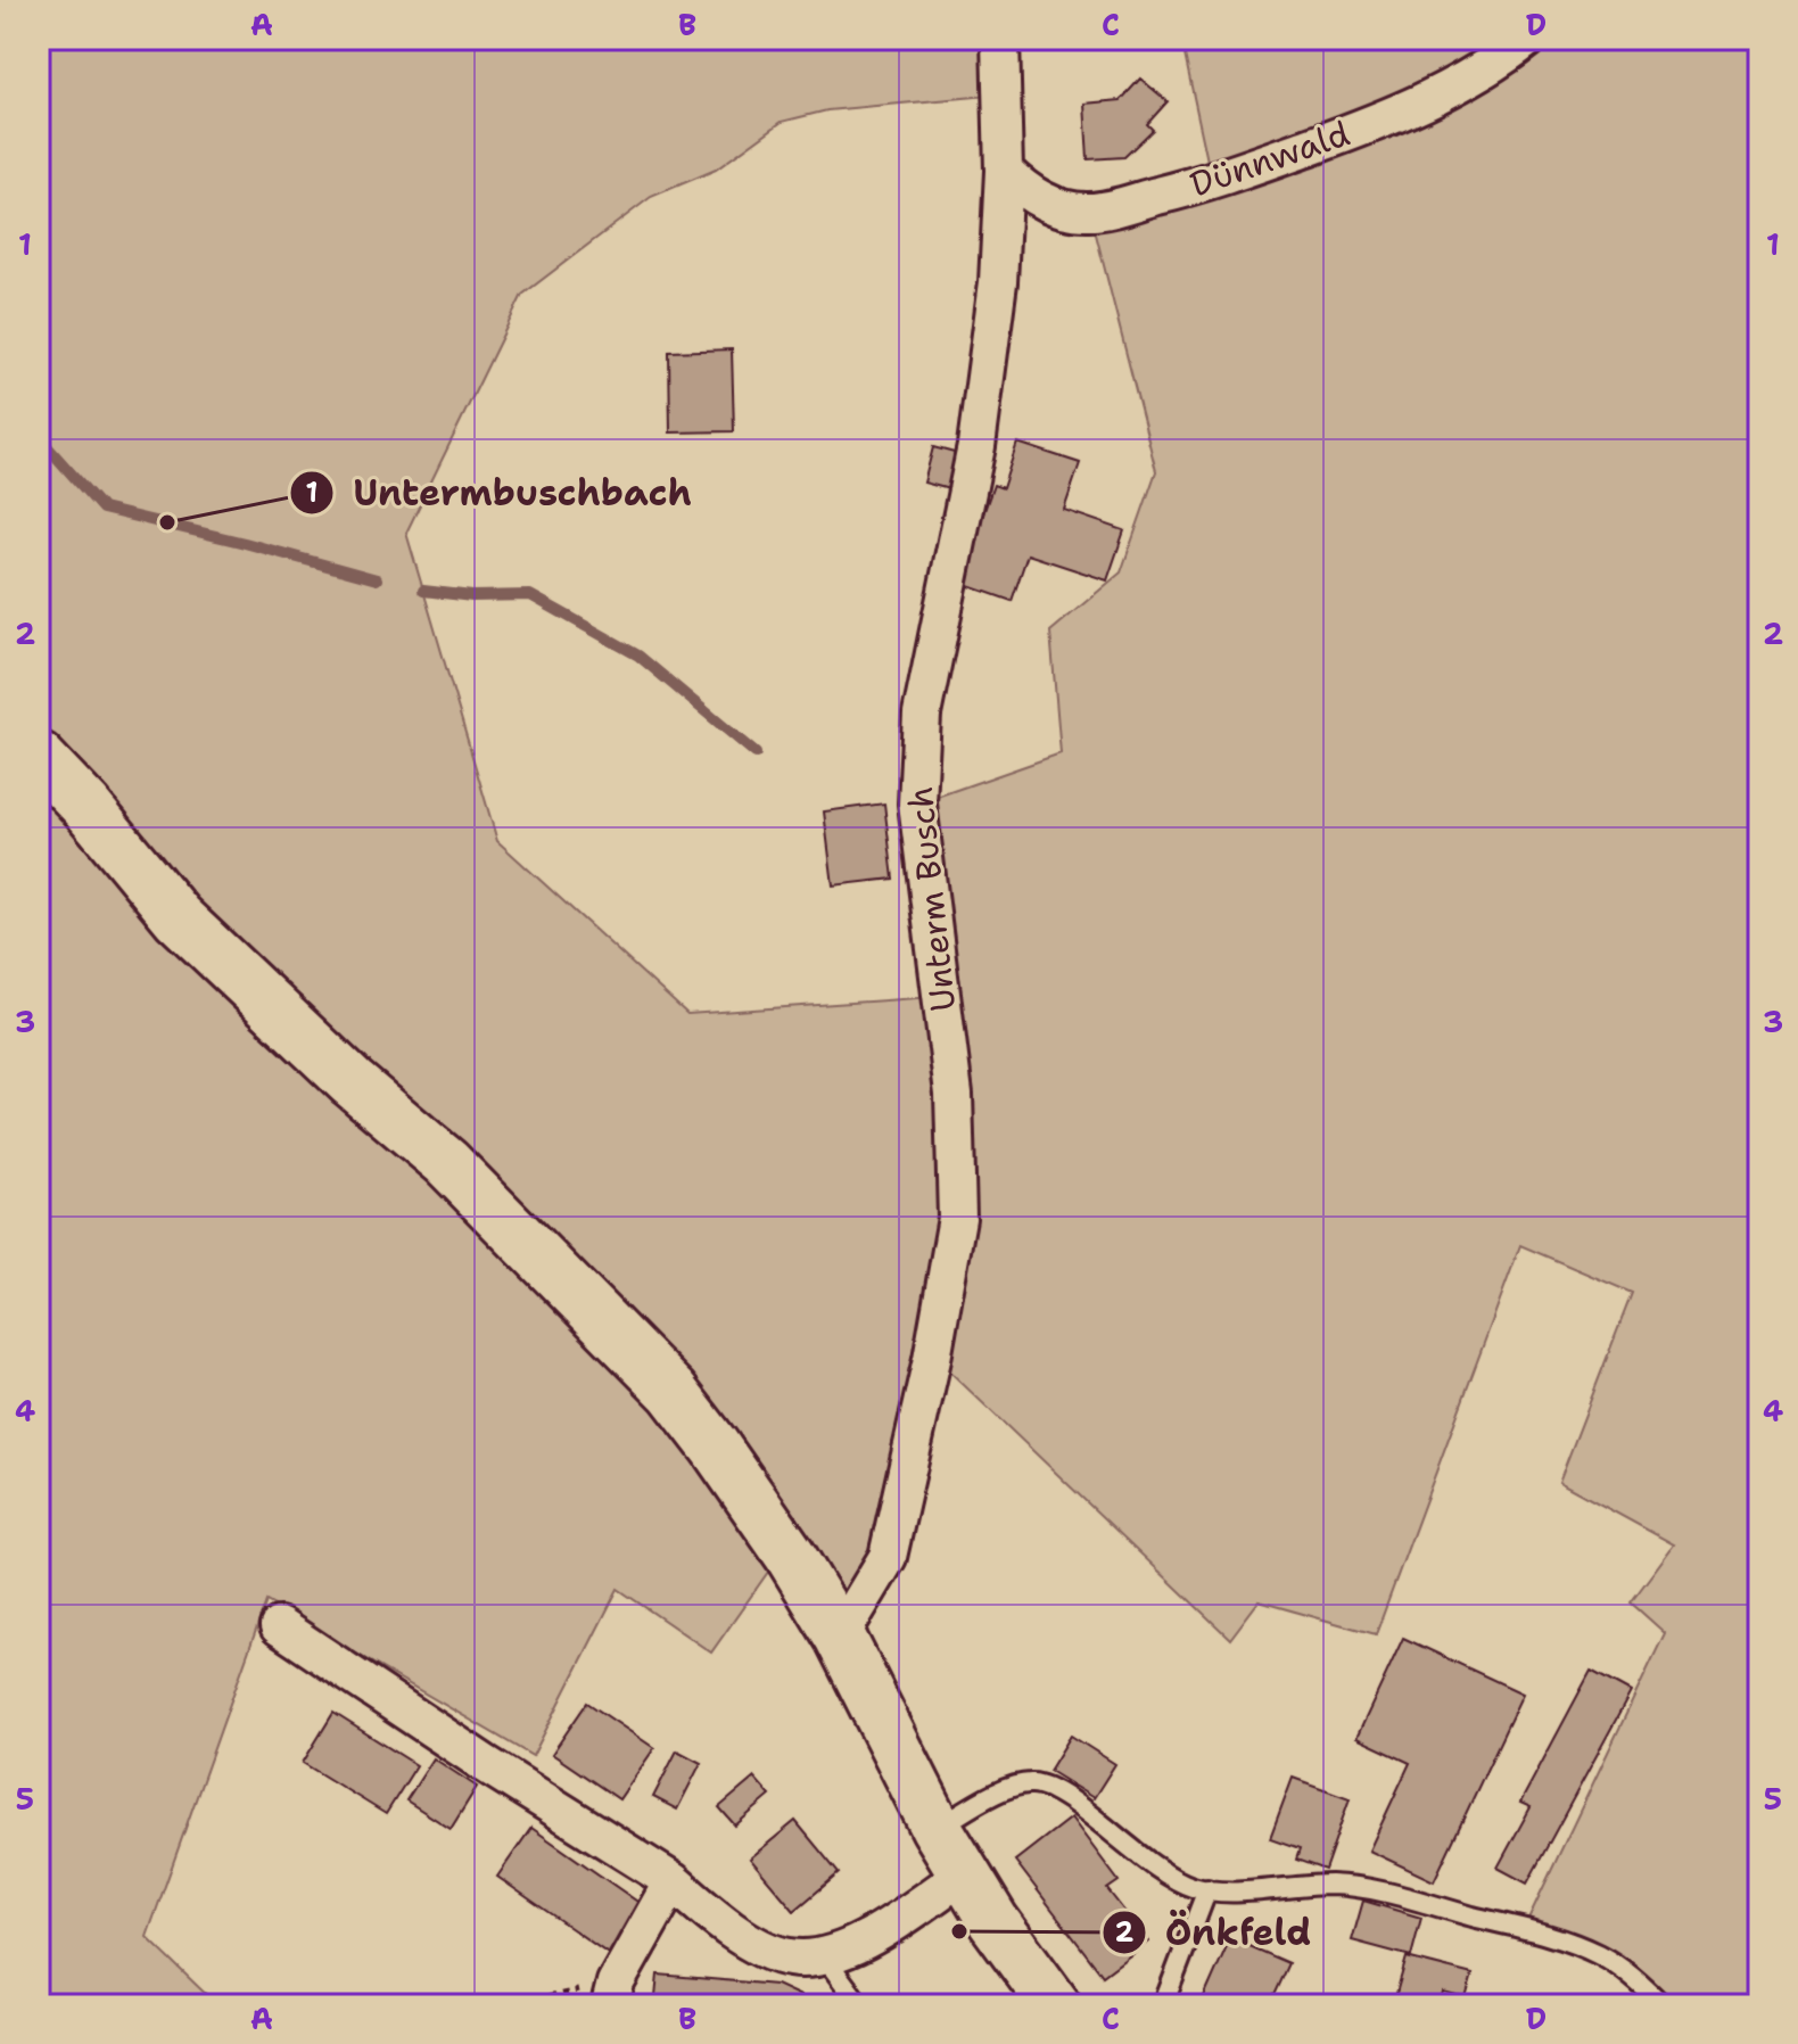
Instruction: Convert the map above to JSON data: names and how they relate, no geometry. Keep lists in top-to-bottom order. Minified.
{"streets":{"street":["Dünnwald","Unterm Busch"]},"crossings":[["Dünnwald","Unterm Busch"]],"places":["Untermbuschbach","Önkfeld"],"grid":{"columns":["A","B","C","D"],"rows":["1","2","3","4","5"]}}
